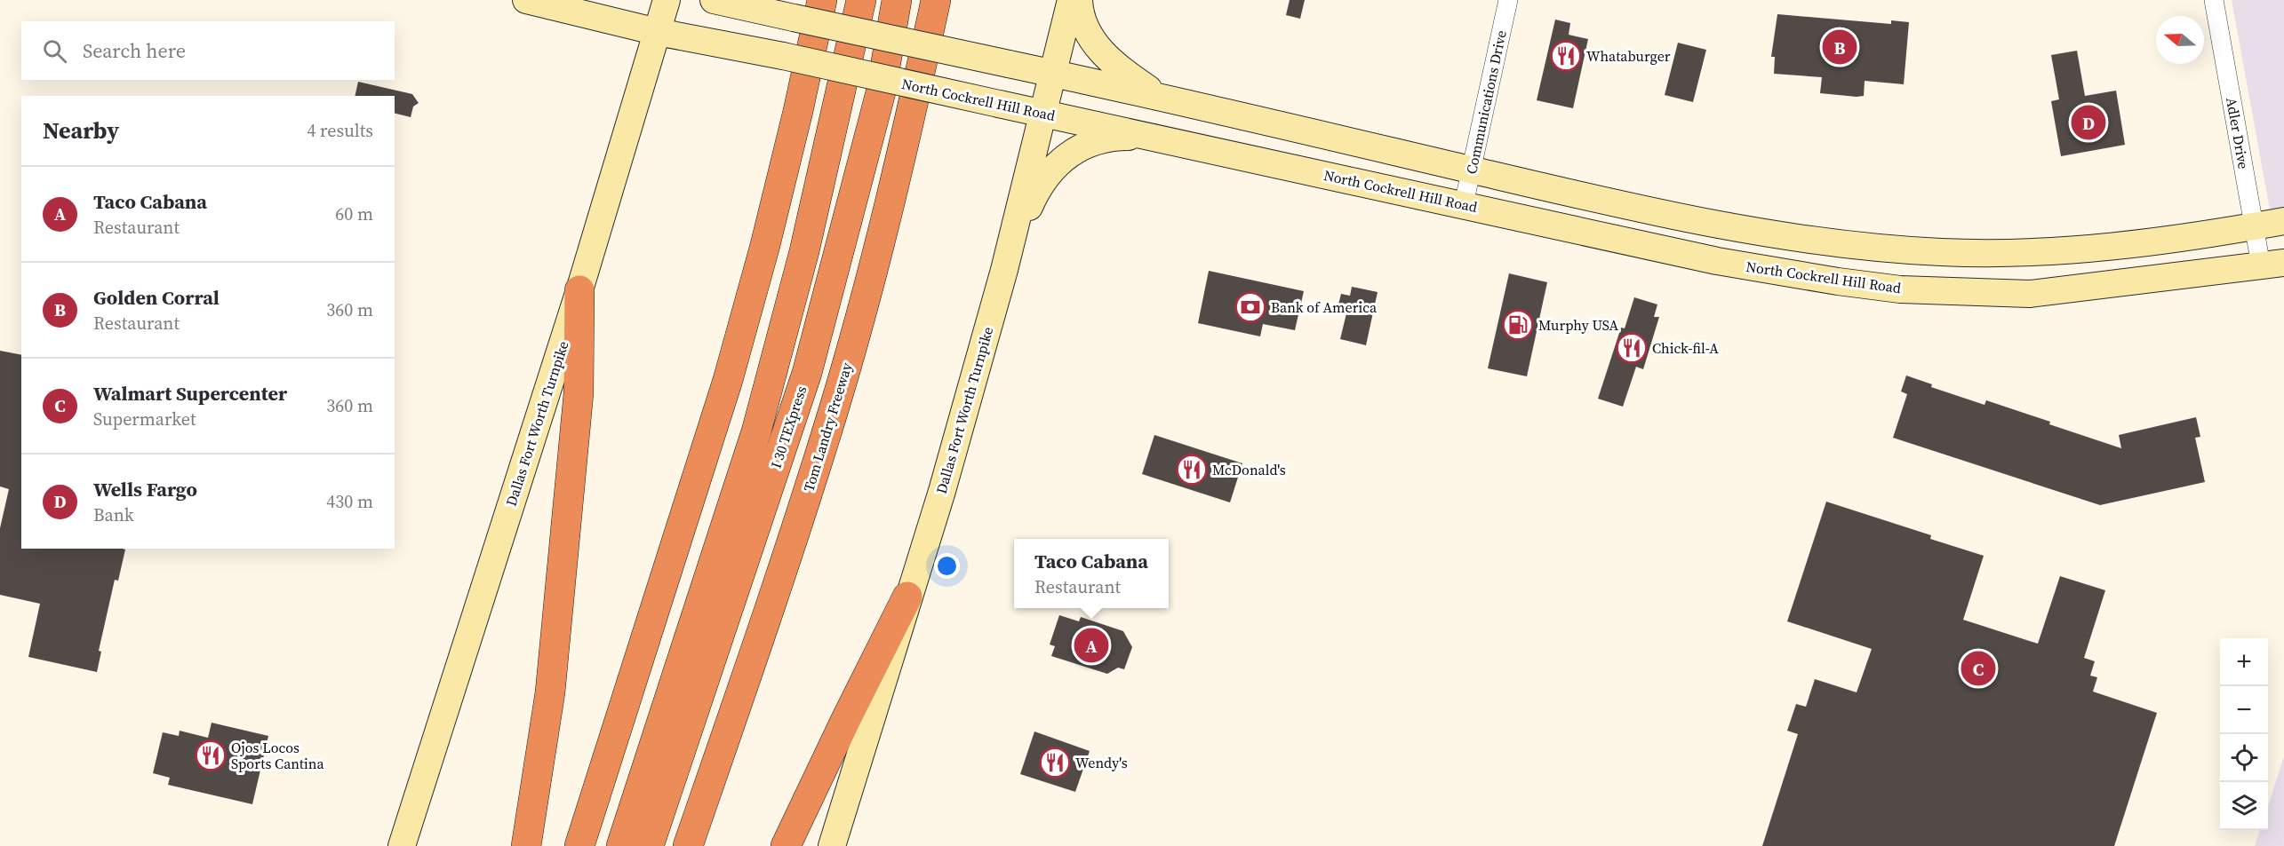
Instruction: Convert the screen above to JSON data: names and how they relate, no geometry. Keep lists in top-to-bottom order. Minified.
{"streets":{"highway":["I 30 TEXpress","Tom Landry Freeway"],"main road":["North Cockrell Hill Road","Dallas Fort Worth Turnpike"],"street":["Communications Drive","Adler Drive"]},"crossings":[["North Cockrell Hill Road","Communications Drive"],["North Cockrell Hill Road","Adler Drive"],["North Cockrell Hill Road","Dallas Fort Worth Turnpike"]],"places":{"restaurant":["Whataburger","Chick-fil-A","McDonald's","Ojos Locos Sports Cantina","Wendy's"],"bank":["Bank of America"],"fuel station":["Murphy USA"]},"north":"left","page":{"search":"Search here","pins":["B","D","A","C"],"heading":["Nearby","4 results"],"list":[{"mark":"A","name":"Taco Cabana","note":"Restaurant","value":"60 m"},{"mark":"B","name":"Golden Corral","note":"Restaurant","value":"360 m"},{"mark":"C","name":"Walmart Supercenter","note":"Supermarket","value":"360 m"},{"mark":"D","name":"Wells Fargo","note":"Bank","value":"430 m"}],"popup":["Taco Cabana","Restaurant"],"map_buttons":["+","−"]}}
